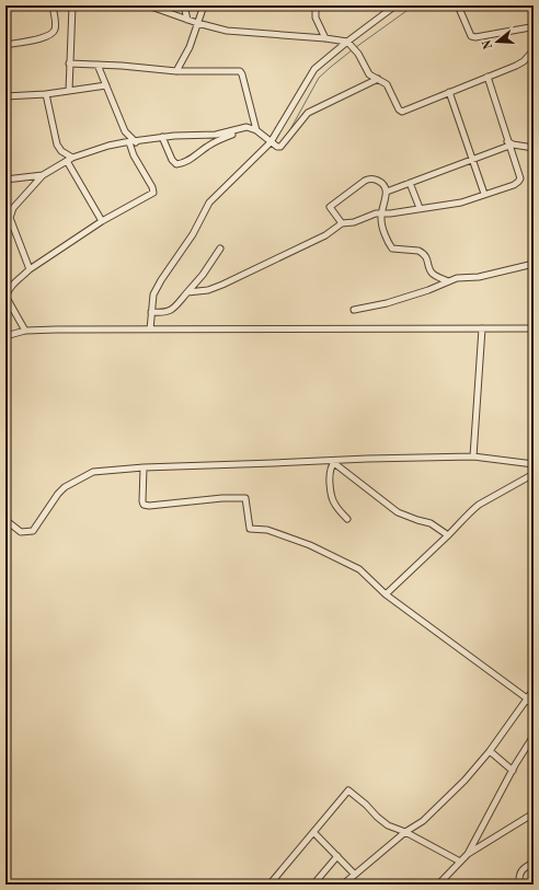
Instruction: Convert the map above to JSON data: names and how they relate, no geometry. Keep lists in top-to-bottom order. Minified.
{"north":"left"}
